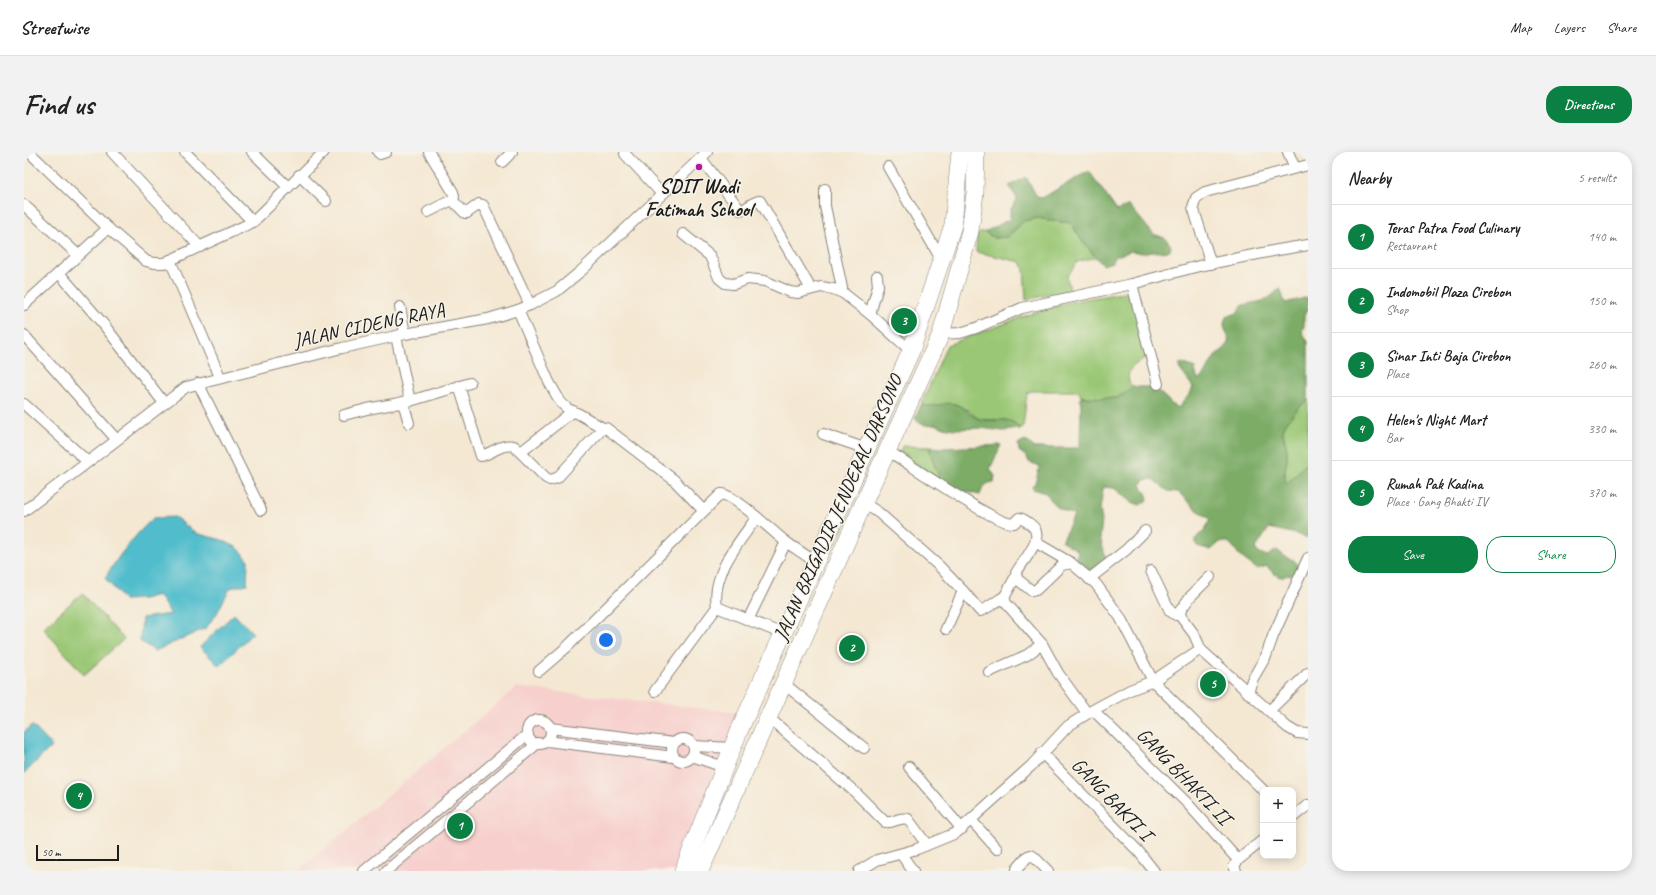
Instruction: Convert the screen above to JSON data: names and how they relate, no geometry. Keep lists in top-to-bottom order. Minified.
{"streets":{"highway":["JALAN BRIGADIR JENDERAL DARSONO"],"street":["JALAN CIDENG RAYA","GANG BHAKTI II","GANG BAKTI I"]},"places":["SDIT Wadi Fatimah School"],"scale_bar":"50 m","page":{"header":"Streetwise","nav":["Map","Layers","Share"],"buttons":["Directions",["Save","Share"]],"title":"Find us","heading":["Nearby","5 results"],"list":[{"mark":"1","name":"Teras Patra Food Culinary","note":"Restaurant","value":"140 m"},{"mark":"2","name":"Indomobil Plaza Cirebon","note":"Shop","value":"150 m"},{"mark":"3","name":"Sinar Inti Baja Cirebon","note":"Place","value":"260 m"},{"mark":"4","name":"Helen's Night Mart","note":"Bar","value":"330 m"},{"mark":"5","name":"Rumah Pak Kadina","note":"Place · Gang Bhakti IV","value":"370 m"}],"pins":["3","2","5","4","1"],"map_buttons":["+","−"],"scale":"50 m"}}
